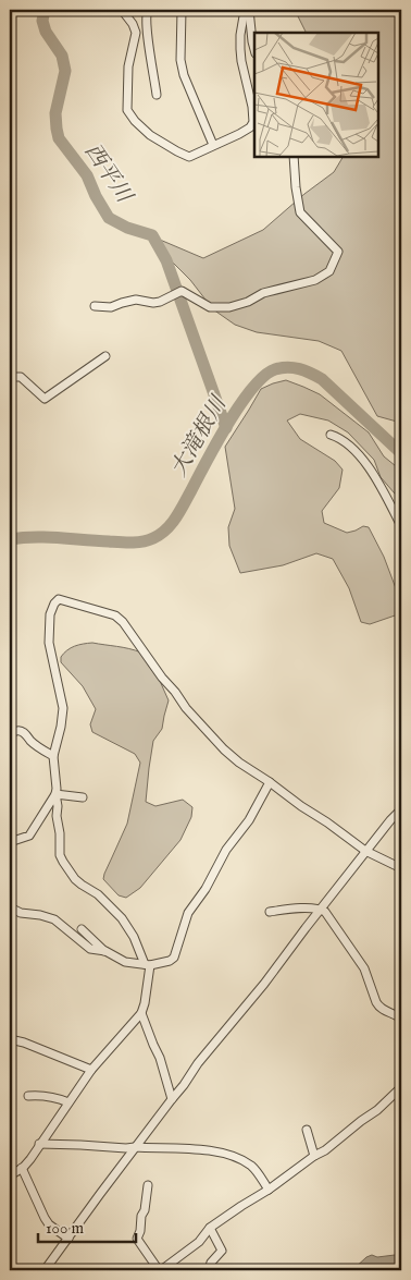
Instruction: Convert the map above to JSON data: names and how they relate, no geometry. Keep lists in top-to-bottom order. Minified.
{"water":["西平川","大滝根川"],"scale_bar":"100 m"}
